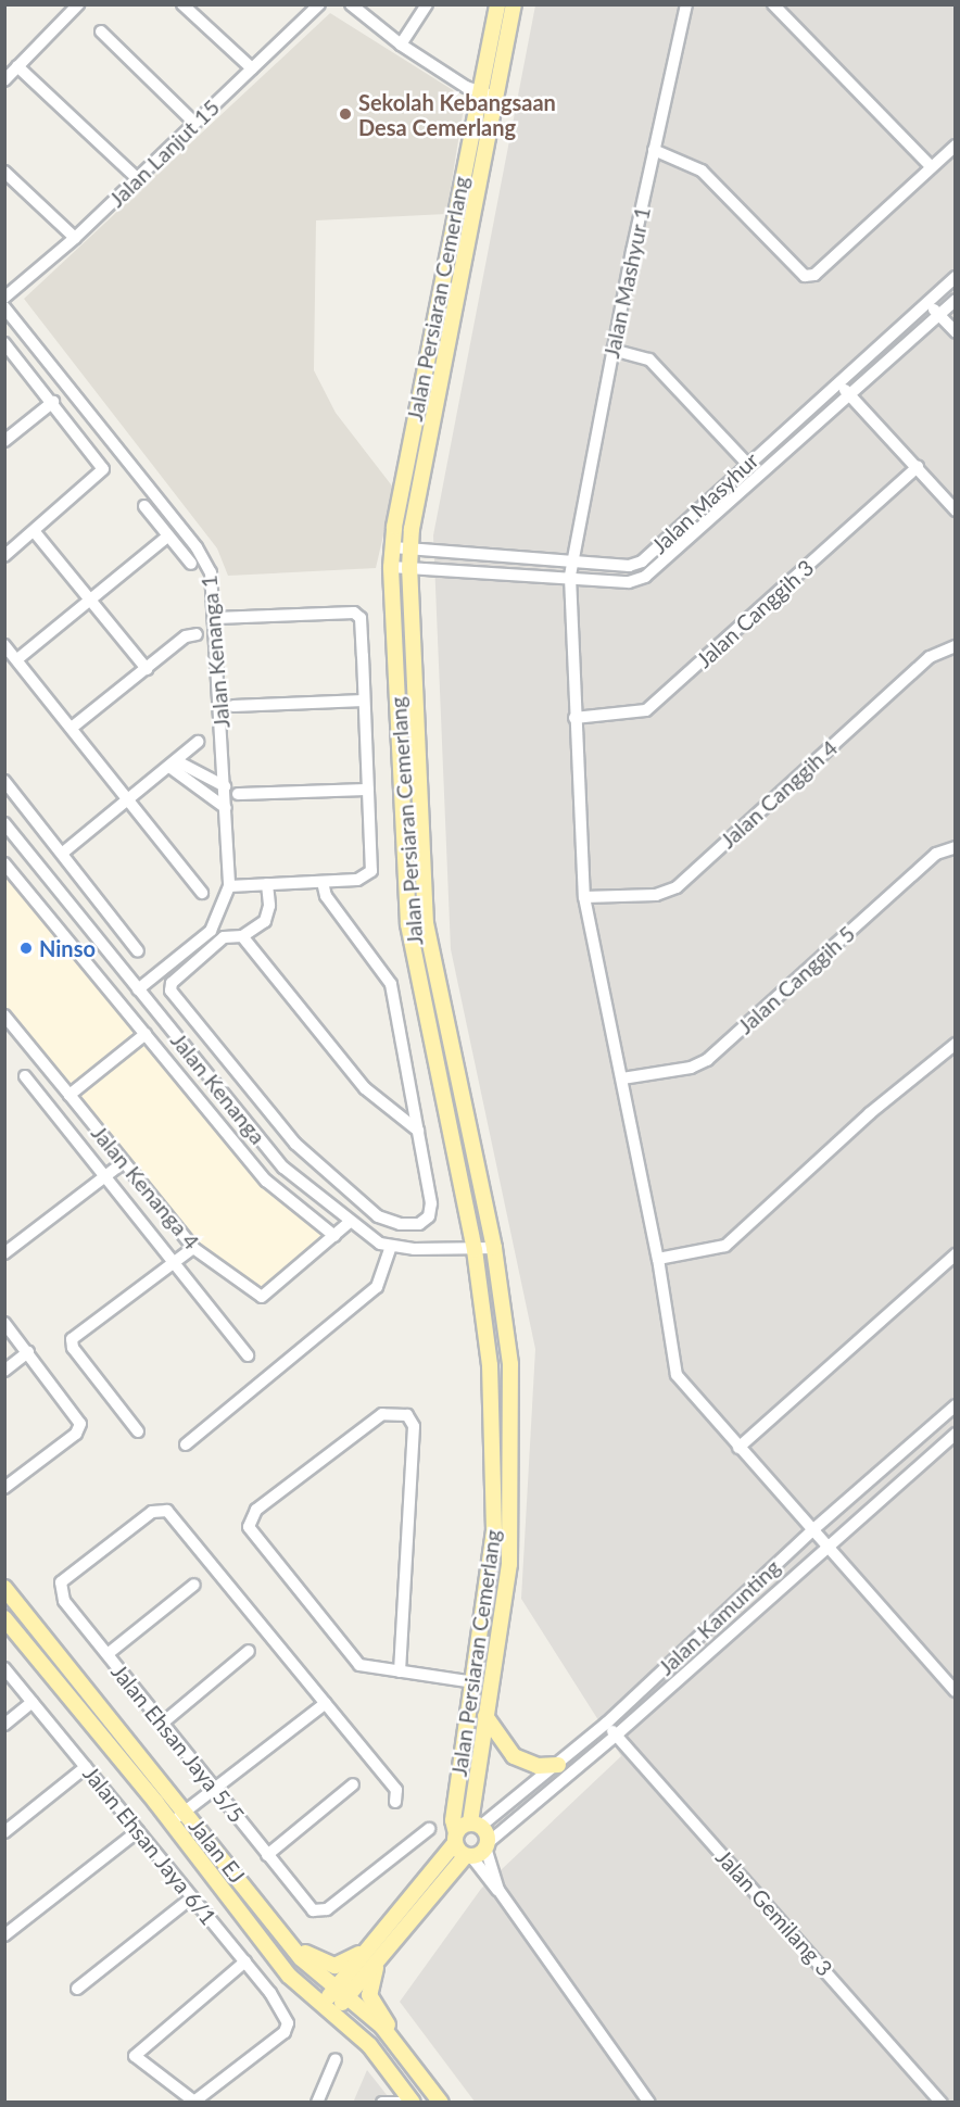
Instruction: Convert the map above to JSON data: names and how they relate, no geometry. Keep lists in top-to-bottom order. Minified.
{"streets":{"main road":["Jalan Persiaran Cemerlang","Jalan EJ"],"street":["Jalan Lanjut 15","Jalan Mashyur 1","Jalan Masyhur","Jalan Canggih 3","Jalan Kenanga 1","Jalan Canggih 4","Jalan Canggih 5","Jalan Kenanga","Jalan Kenanga 4","Jalan Kamunting","Jalan Ehsan Jaya 5/5","Jalan Ehsan Jaya 6/1","Jalan Gemilang 3"]},"crossings":[["Jalan Mashyur 1","Jalan Masyhur"],["Jalan Mashyur 1","Jalan Canggih 3"],["Jalan Mashyur 1","Jalan Canggih 4"],["Jalan Mashyur 1","Jalan Canggih 5"],["Jalan Mashyur 1","Jalan Kamunting"],["Jalan Persiaran Cemerlang","Jalan Masyhur"],["Jalan Persiaran Cemerlang","Jalan Kenanga"],["Jalan Persiaran Cemerlang","Jalan Kamunting"],["Jalan Kenanga 1","Jalan Kenanga"],["Jalan Kenanga","Jalan Kenanga 4"],["Jalan Kamunting","Jalan Gemilang 3"]],"places":["Sekolah Kebangsaan Desa Cemerlang","Ninso"]}
